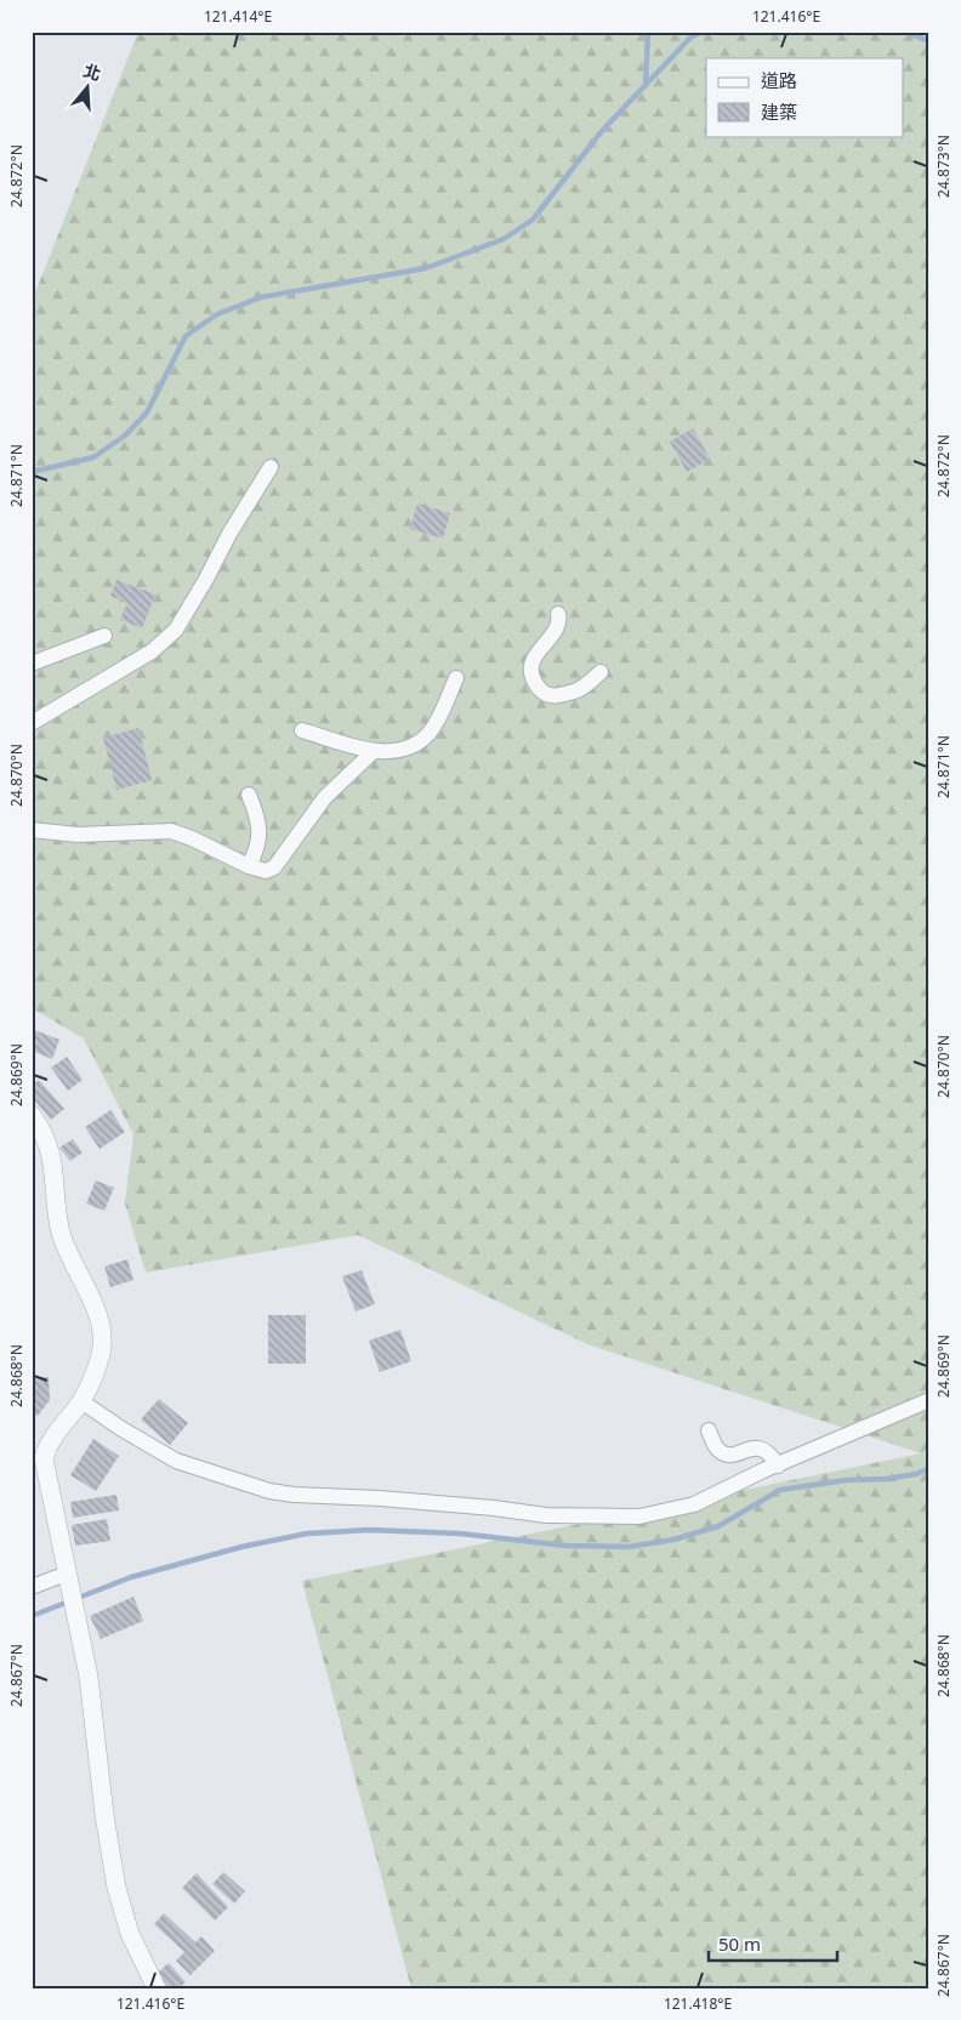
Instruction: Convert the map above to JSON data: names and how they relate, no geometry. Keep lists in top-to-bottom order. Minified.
{"legend":["道路","建築"],"scale_bar":"50 m","north":"top","coordinates":["121.414°E","121.416°E","24.873°N","24.872°N","24.871°N","24.870°N","24.869°N","24.868°N","24.867°N","121.418°E"]}
